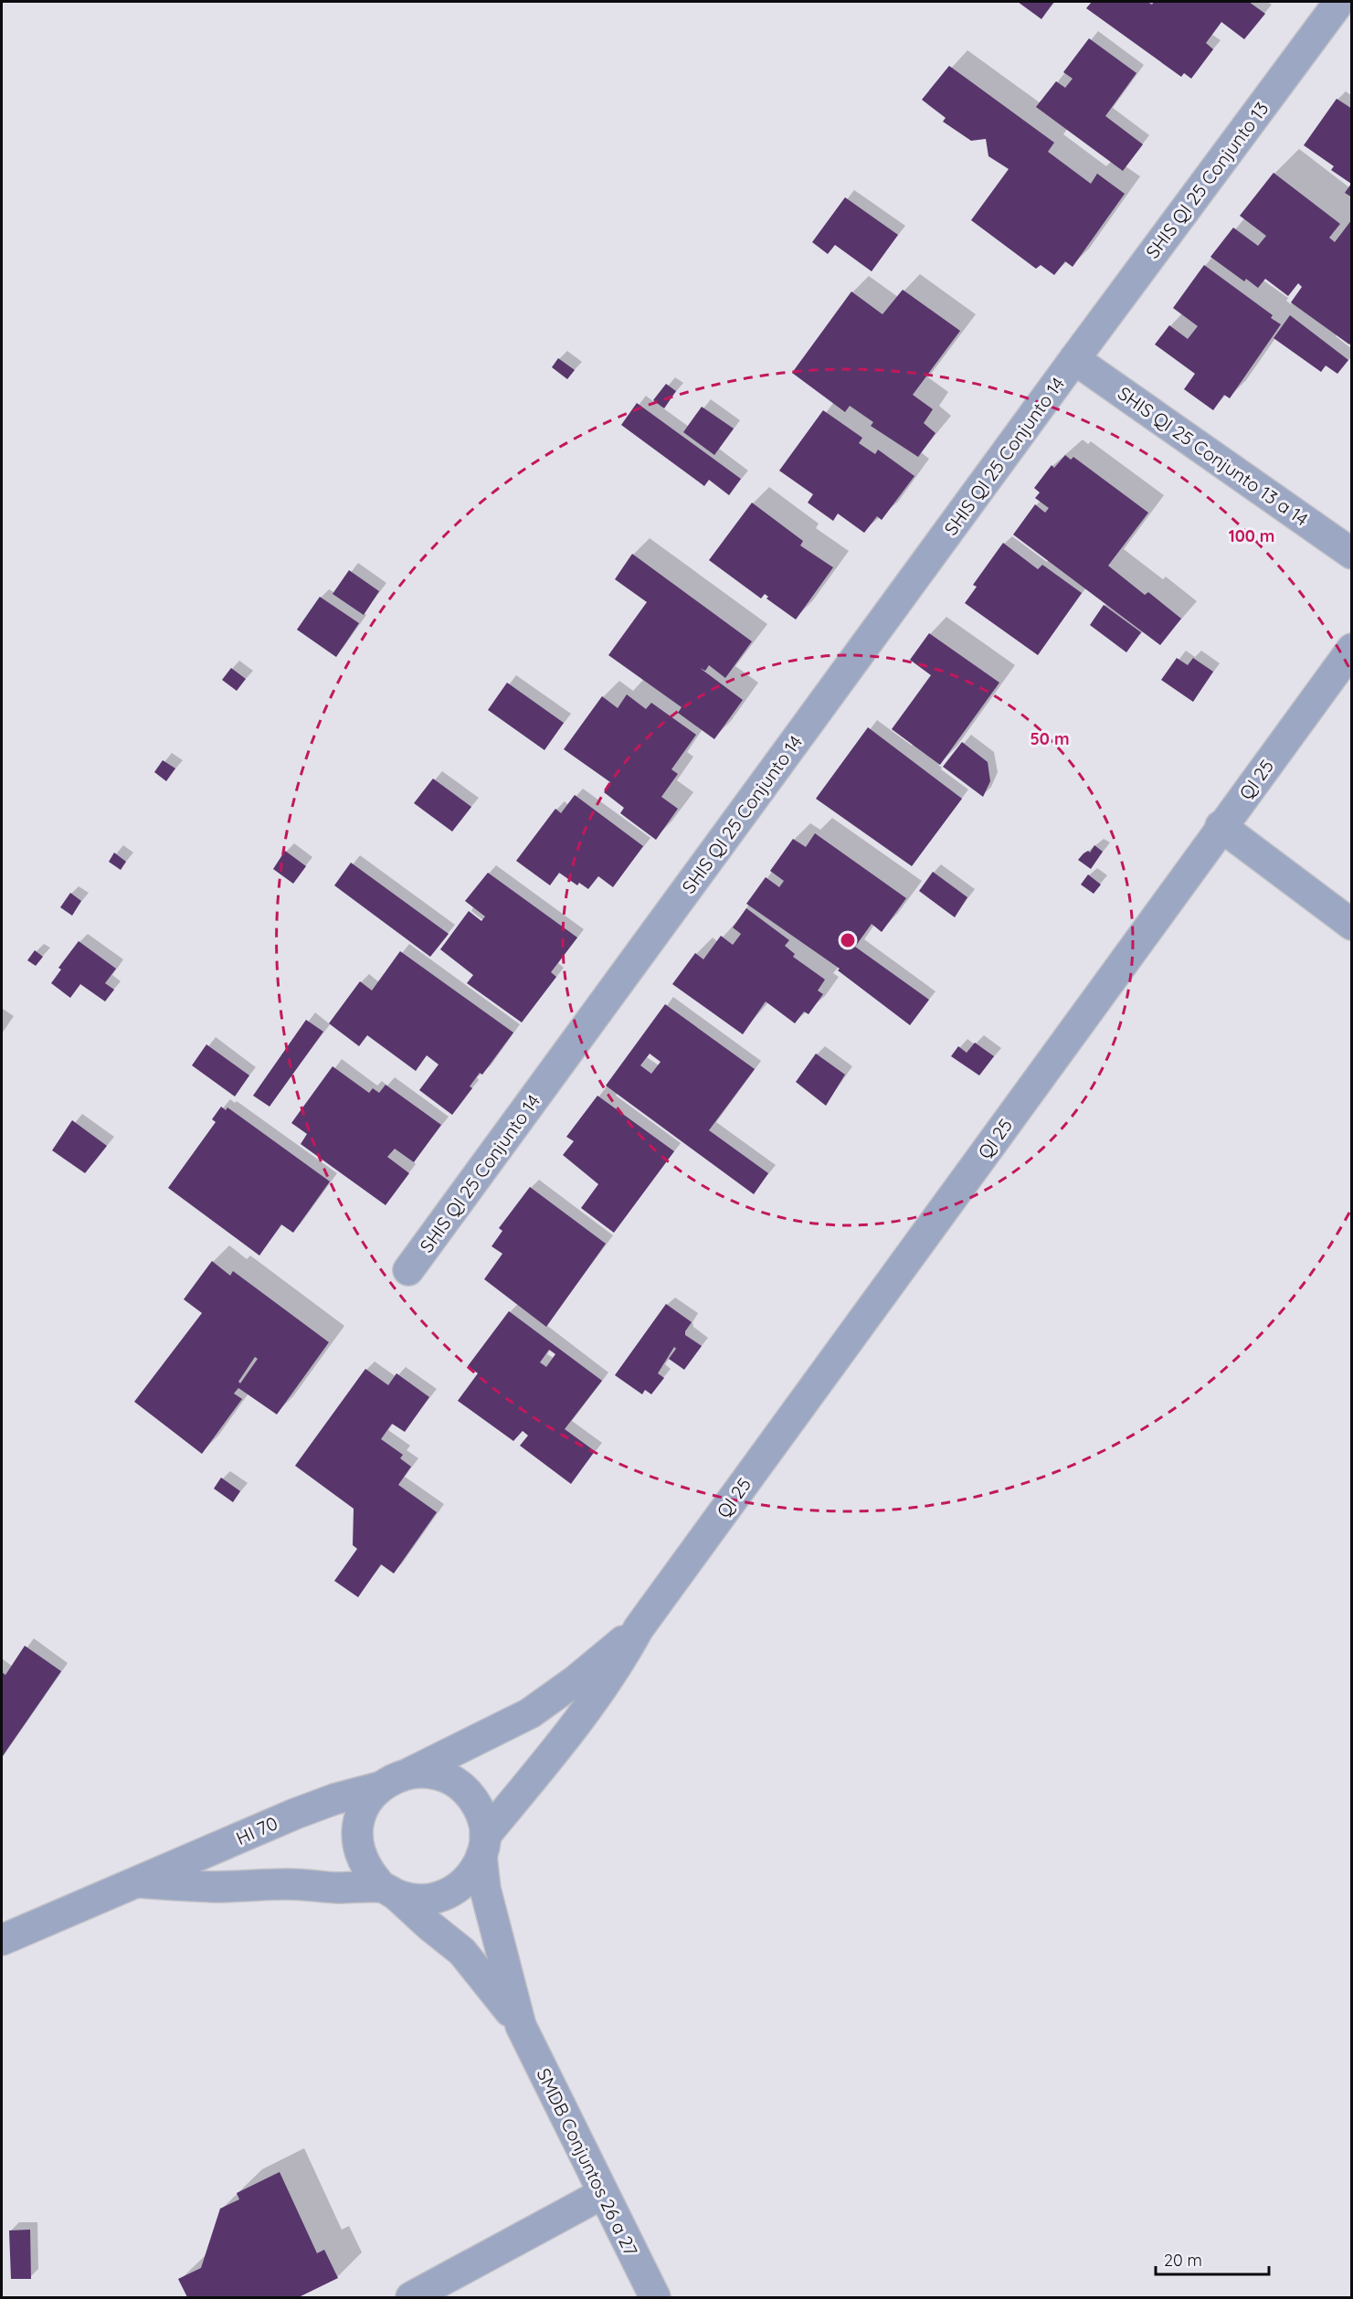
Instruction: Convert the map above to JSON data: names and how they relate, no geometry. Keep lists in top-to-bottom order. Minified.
{"streets":{"street":["SHIS QI 25 Conjunto 13","SHIS QI 25 Conjunto 14","SHIS QI 25 Conjunto 13 a 14","QI 25","HI 70","SMDB Conjuntos 26 a 27"]},"crossings":[["SHIS QI 25 Conjunto 13","SHIS QI 25 Conjunto 14"],["SHIS QI 25 Conjunto 13","SHIS QI 25 Conjunto 13 a 14"],["SHIS QI 25 Conjunto 14","SHIS QI 25 Conjunto 13 a 14"],["QI 25","HI 70"],["QI 25","SMDB Conjuntos 26 a 27"],["HI 70","SMDB Conjuntos 26 a 27"]],"scale_bar":"20 m","rings":["100 m","50 m"]}
